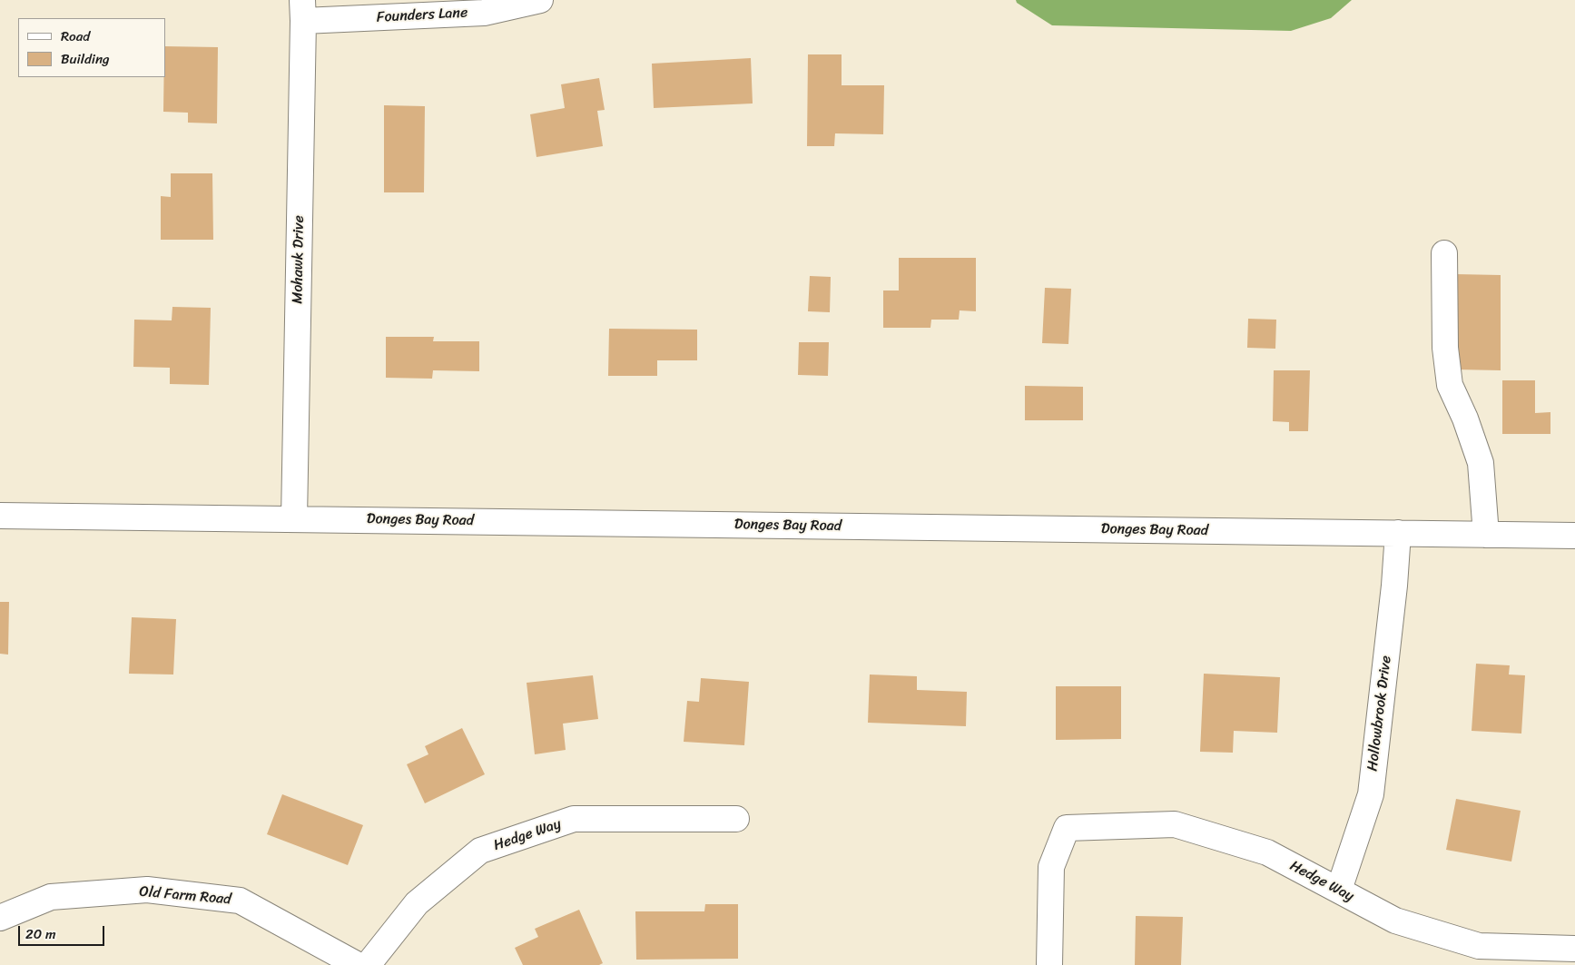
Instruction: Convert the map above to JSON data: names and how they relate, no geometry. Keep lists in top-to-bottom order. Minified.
{"streets":{"street":["Founders Lane","Mohawk Drive","Donges Bay Road","Hollowbrook Drive","Hedge Way","Old Farm Road"]},"crossings":[["Founders Lane","Mohawk Drive"],["Mohawk Drive","Donges Bay Road"],["Donges Bay Road","Hollowbrook Drive"],["Hollowbrook Drive","Hedge Way"]],"legend":["Road","Building"],"scale_bar":"20 m"}
